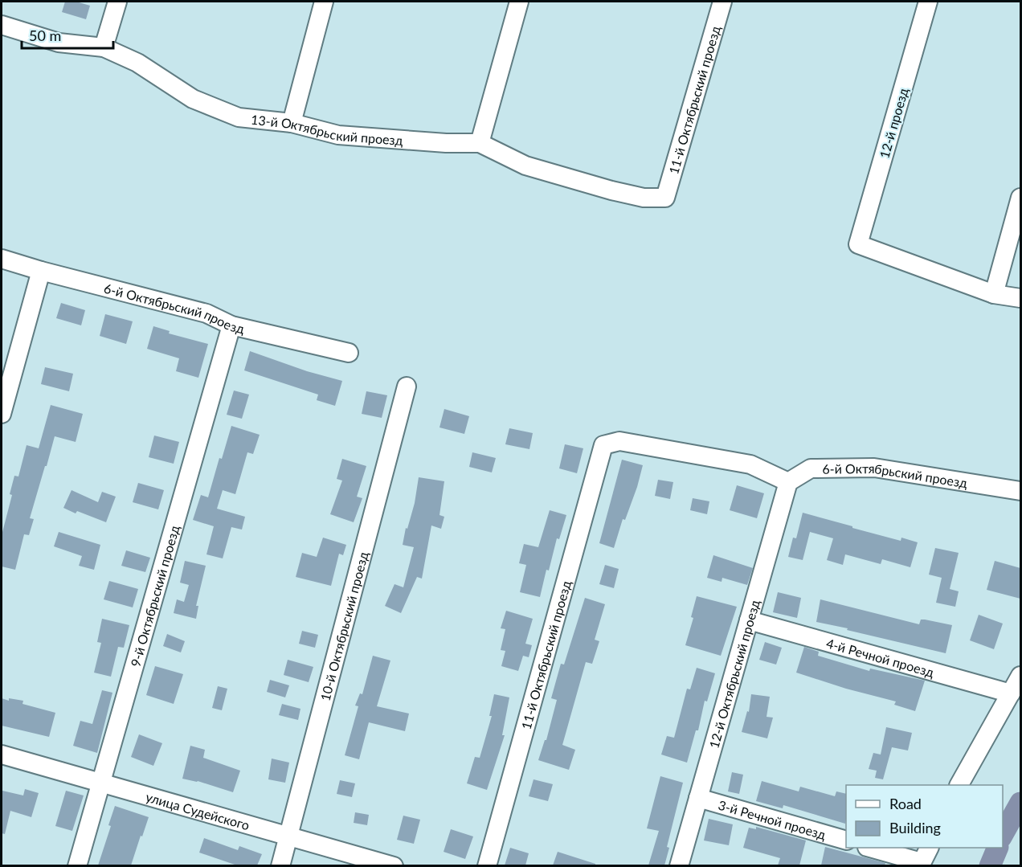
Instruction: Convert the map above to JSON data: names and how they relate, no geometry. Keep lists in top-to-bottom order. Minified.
{"streets":{"street":["11-й Октябрьский проезд","12-й проезд","13-й Октябрьский проезд","6-й Октябрьский проезд","9-й Октябрьский проезд","10-й Октябрьский проезд","4-й Речной проезд","12-й Октябрьский проезд","улица Судейского","3-й Речной проезд"]},"crossings":[["11-й Октябрьский проезд","13-й Октябрьский проезд"],["11-й Октябрьский проезд","6-й Октябрьский проезд"],["11-й Октябрьский проезд","12-й Октябрьский проезд"],["6-й Октябрьский проезд","9-й Октябрьский проезд"],["6-й Октябрьский проезд","12-й Октябрьский проезд"],["9-й Октябрьский проезд","улица Судейского"],["10-й Октябрьский проезд","улица Судейского"],["4-й Речной проезд","12-й Октябрьский проезд"],["12-й Октябрьский проезд","3-й Речной проезд"]],"legend":["Road","Building"],"scale_bar":"50 m"}
